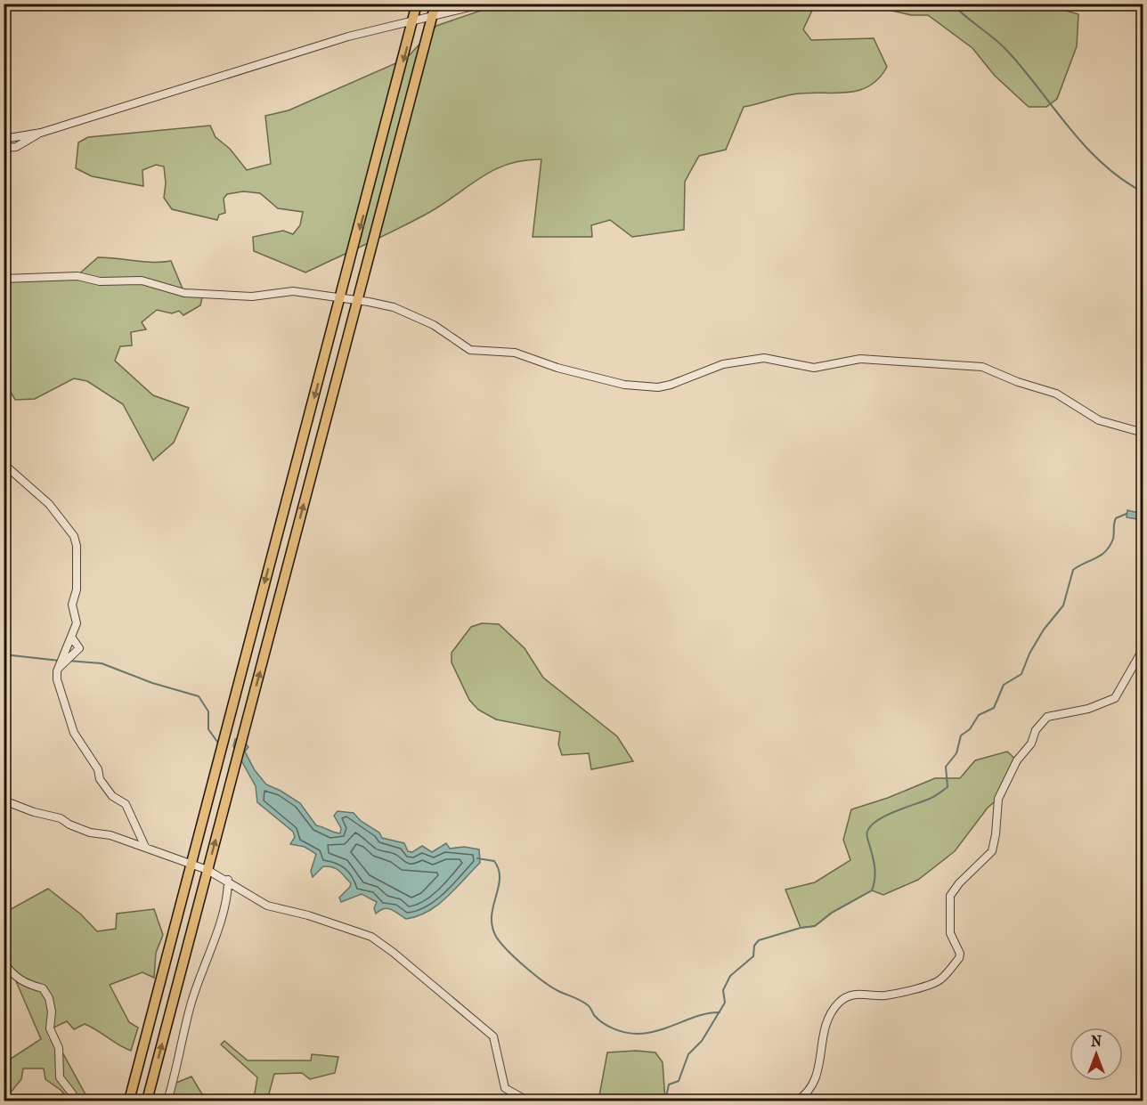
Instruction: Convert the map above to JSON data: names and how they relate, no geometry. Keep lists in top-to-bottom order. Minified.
{"north":"top"}
